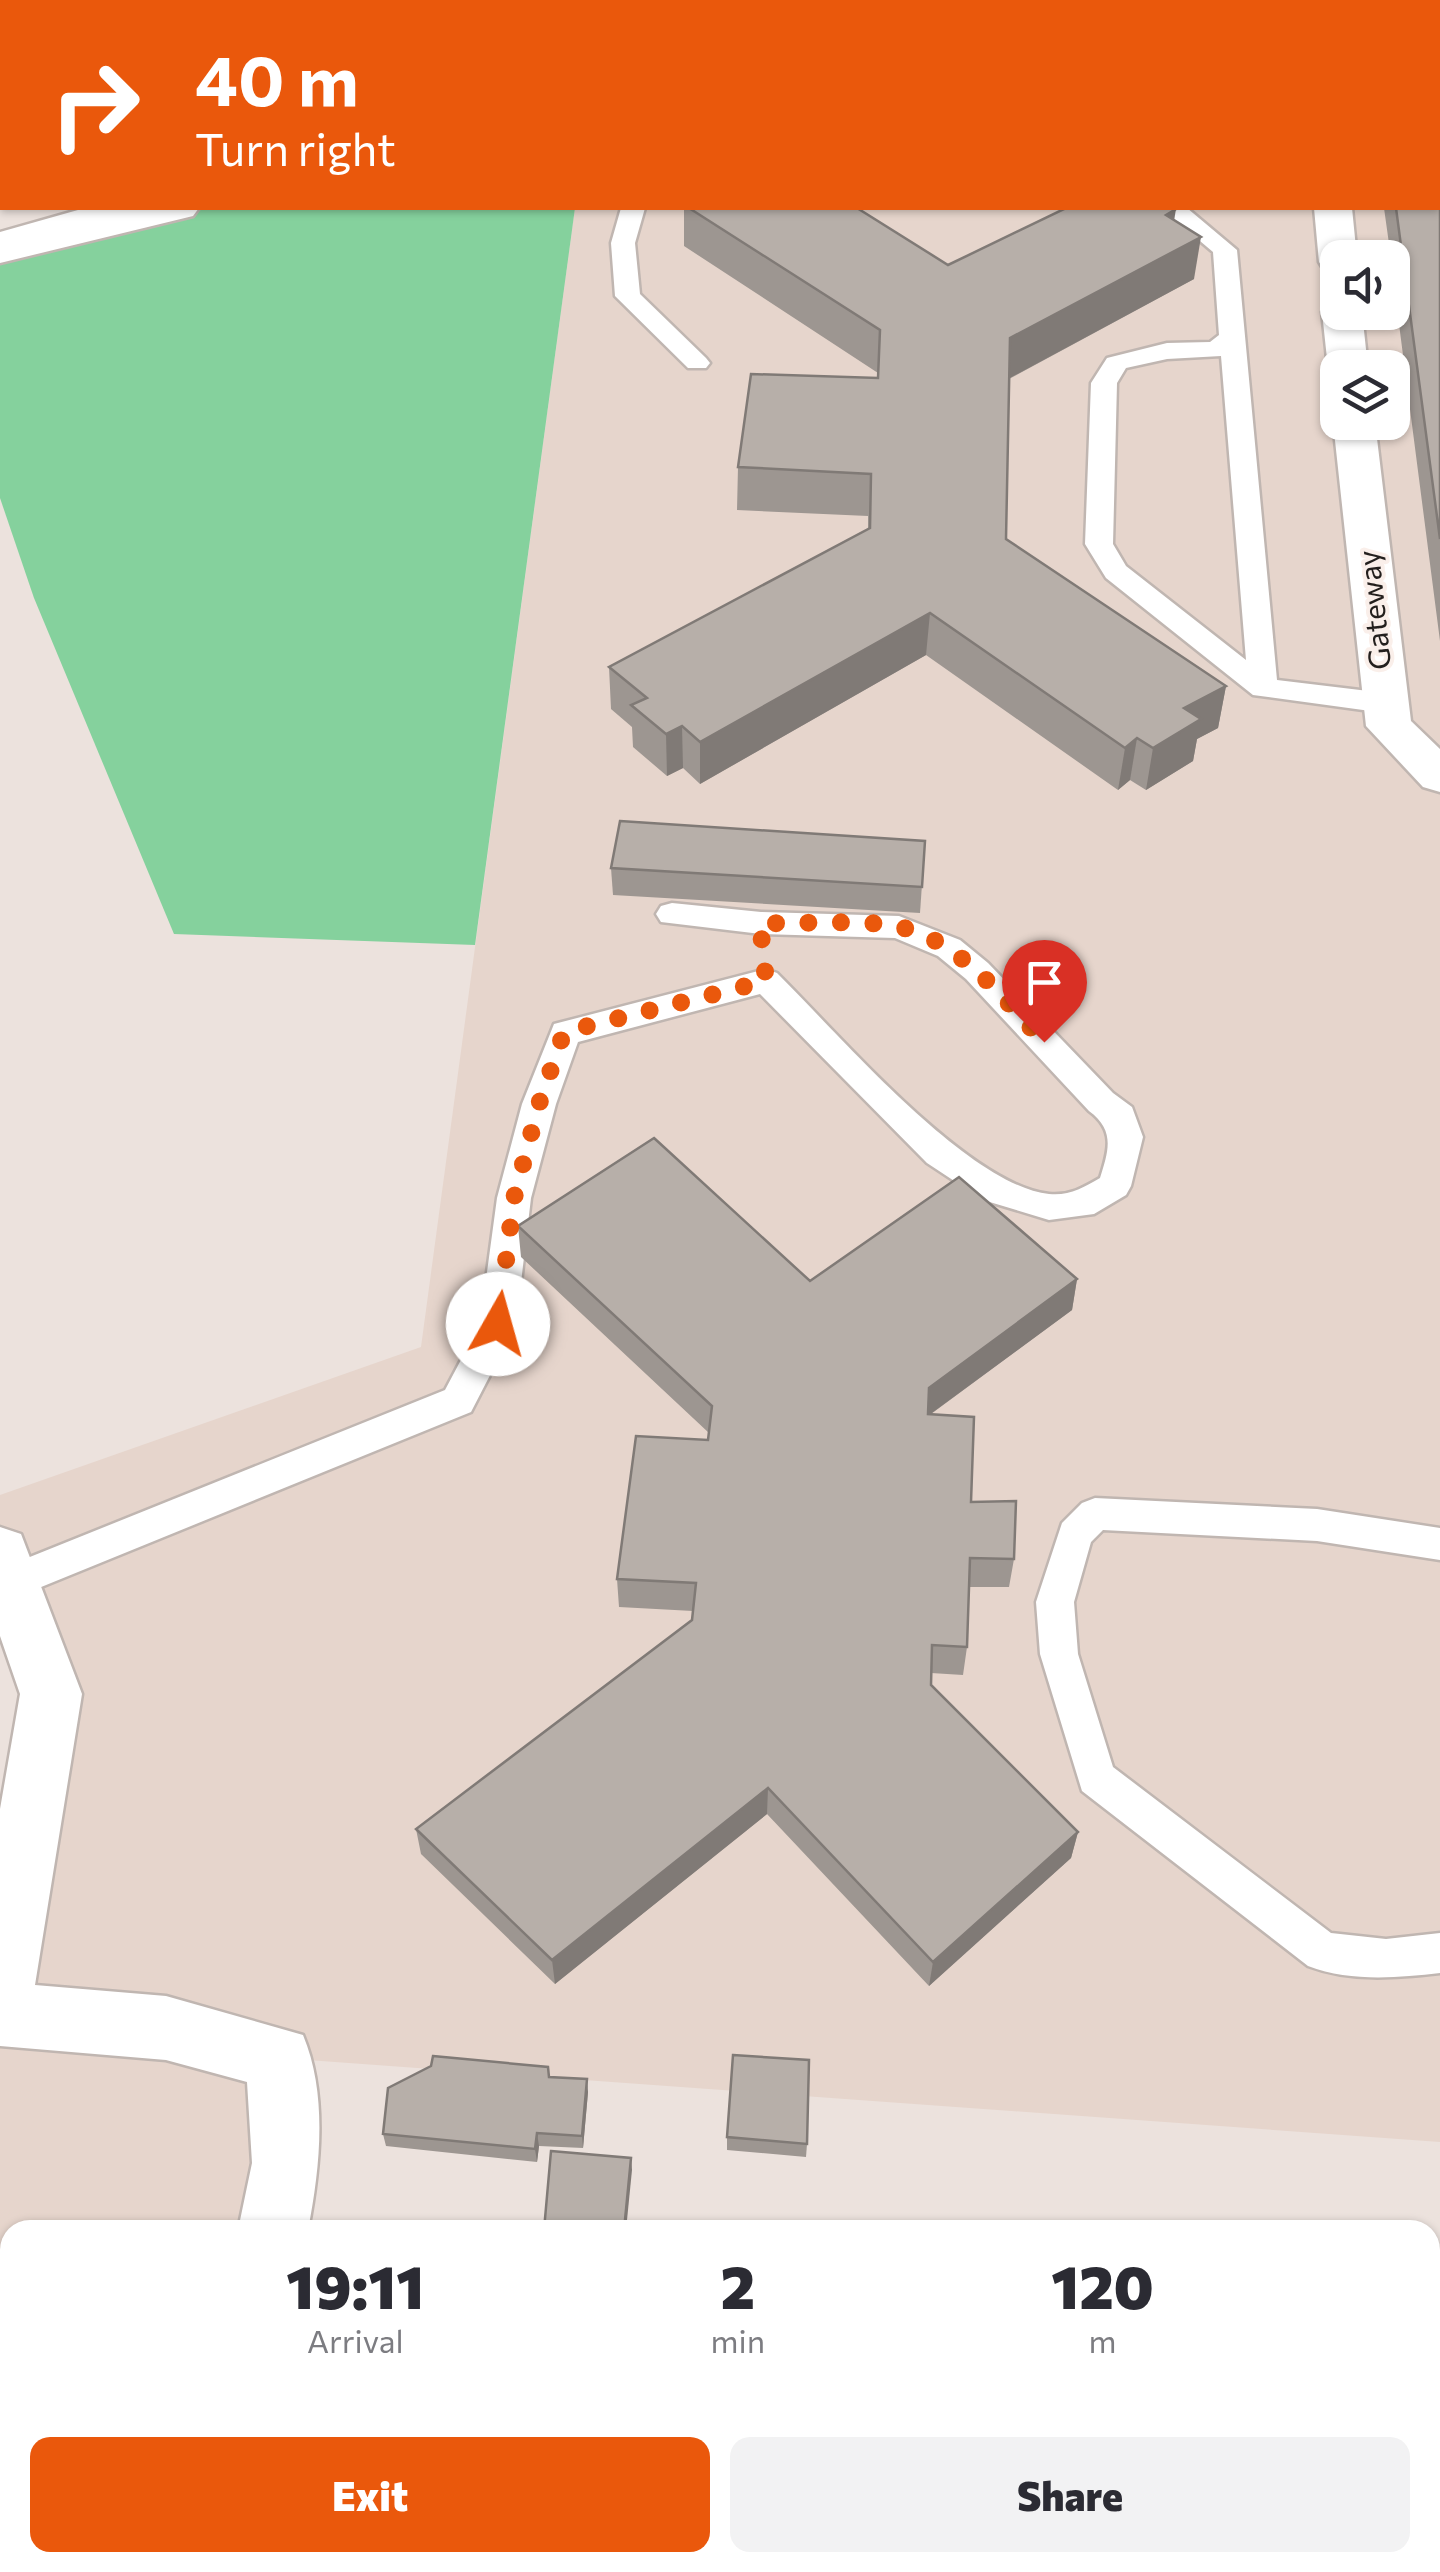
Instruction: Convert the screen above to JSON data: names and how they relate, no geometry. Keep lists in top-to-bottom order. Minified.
{"streets":{"main road":["Gateway"]},"page":{"turn":["40 m","Turn right"],"eta":["19:11","Arrival","2","min","120","m"],"buttons":["Exit","Share"]}}
